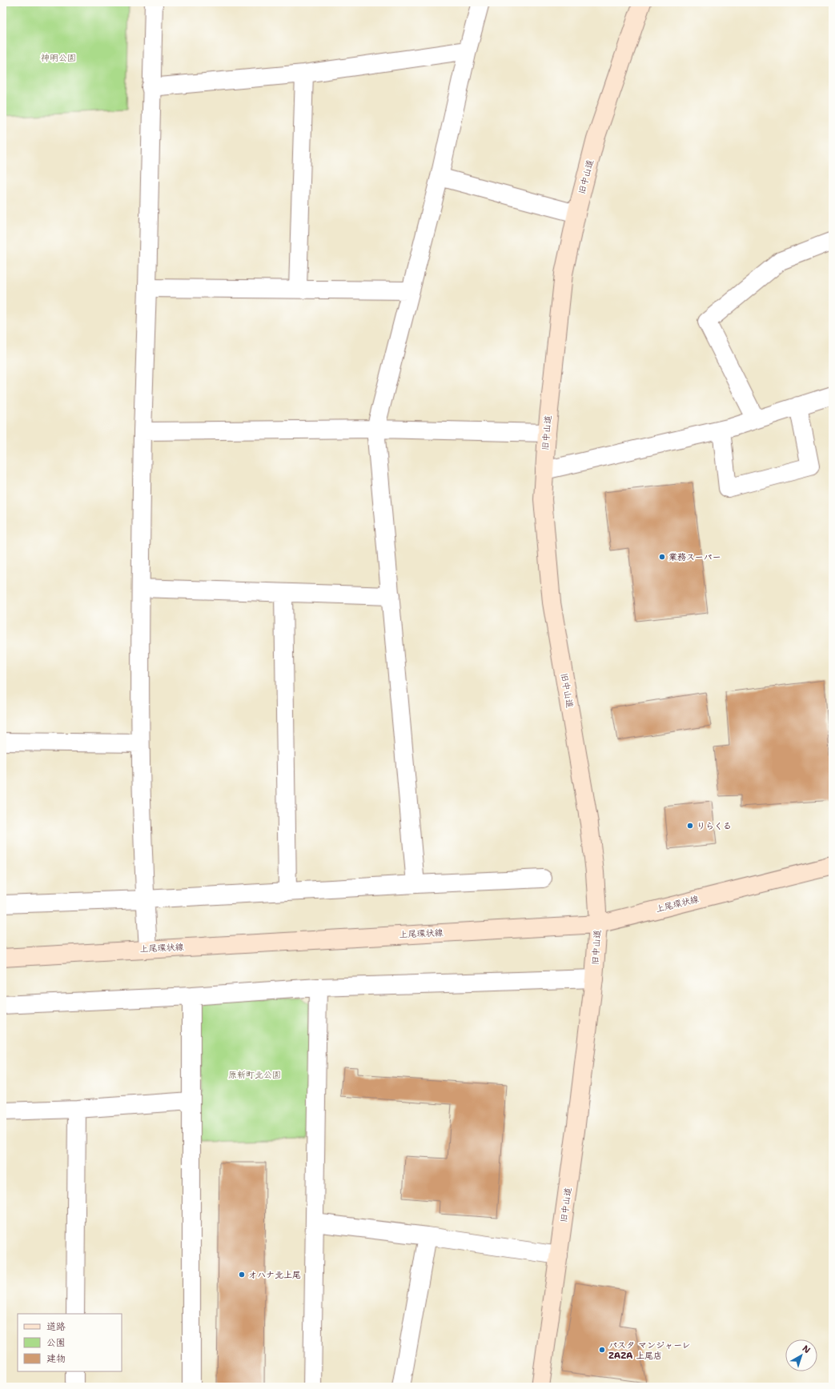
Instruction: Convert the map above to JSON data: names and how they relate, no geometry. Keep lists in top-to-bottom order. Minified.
{"streets":{"main road":["旧中山道","上尾環状線"]},"crossings":[["旧中山道","上尾環状線"]],"parks":["神明公園","原新町北公園"],"places":["業務スーパー","りらくる","オハナ北上尾","パスタ マンジャーレ ZAZA 上尾店"],"legend":["道路","公園","建物"],"north":"top right"}
